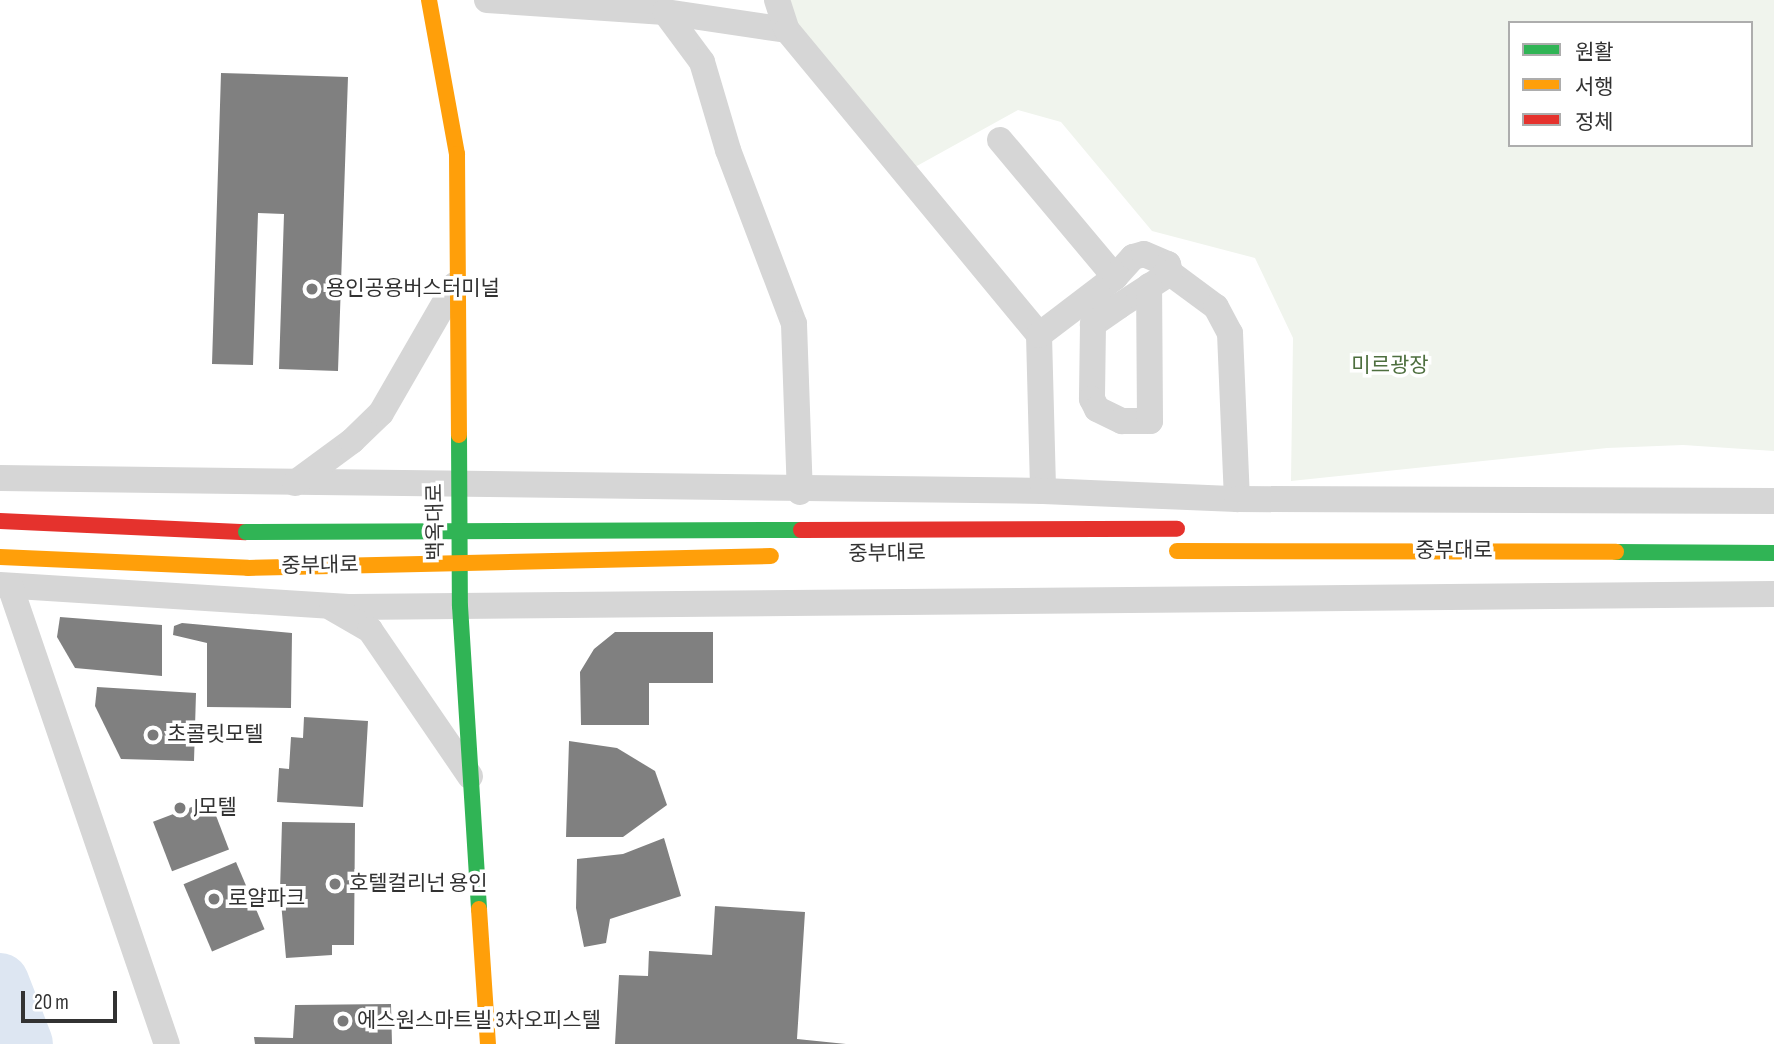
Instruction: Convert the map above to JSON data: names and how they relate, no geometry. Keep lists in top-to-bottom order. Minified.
{"streets":{"main road":["백옥대로","중부대로"]},"parks":["미르광장"],"places":["용인공용버스터미널","초콜릿모텔","J모텔","호텔컬리넌 용인","로얄파크","에스원스마트빌 3차오피스텔"],"legend":["원활","서행","정체"],"scale_bar":"20 m"}
